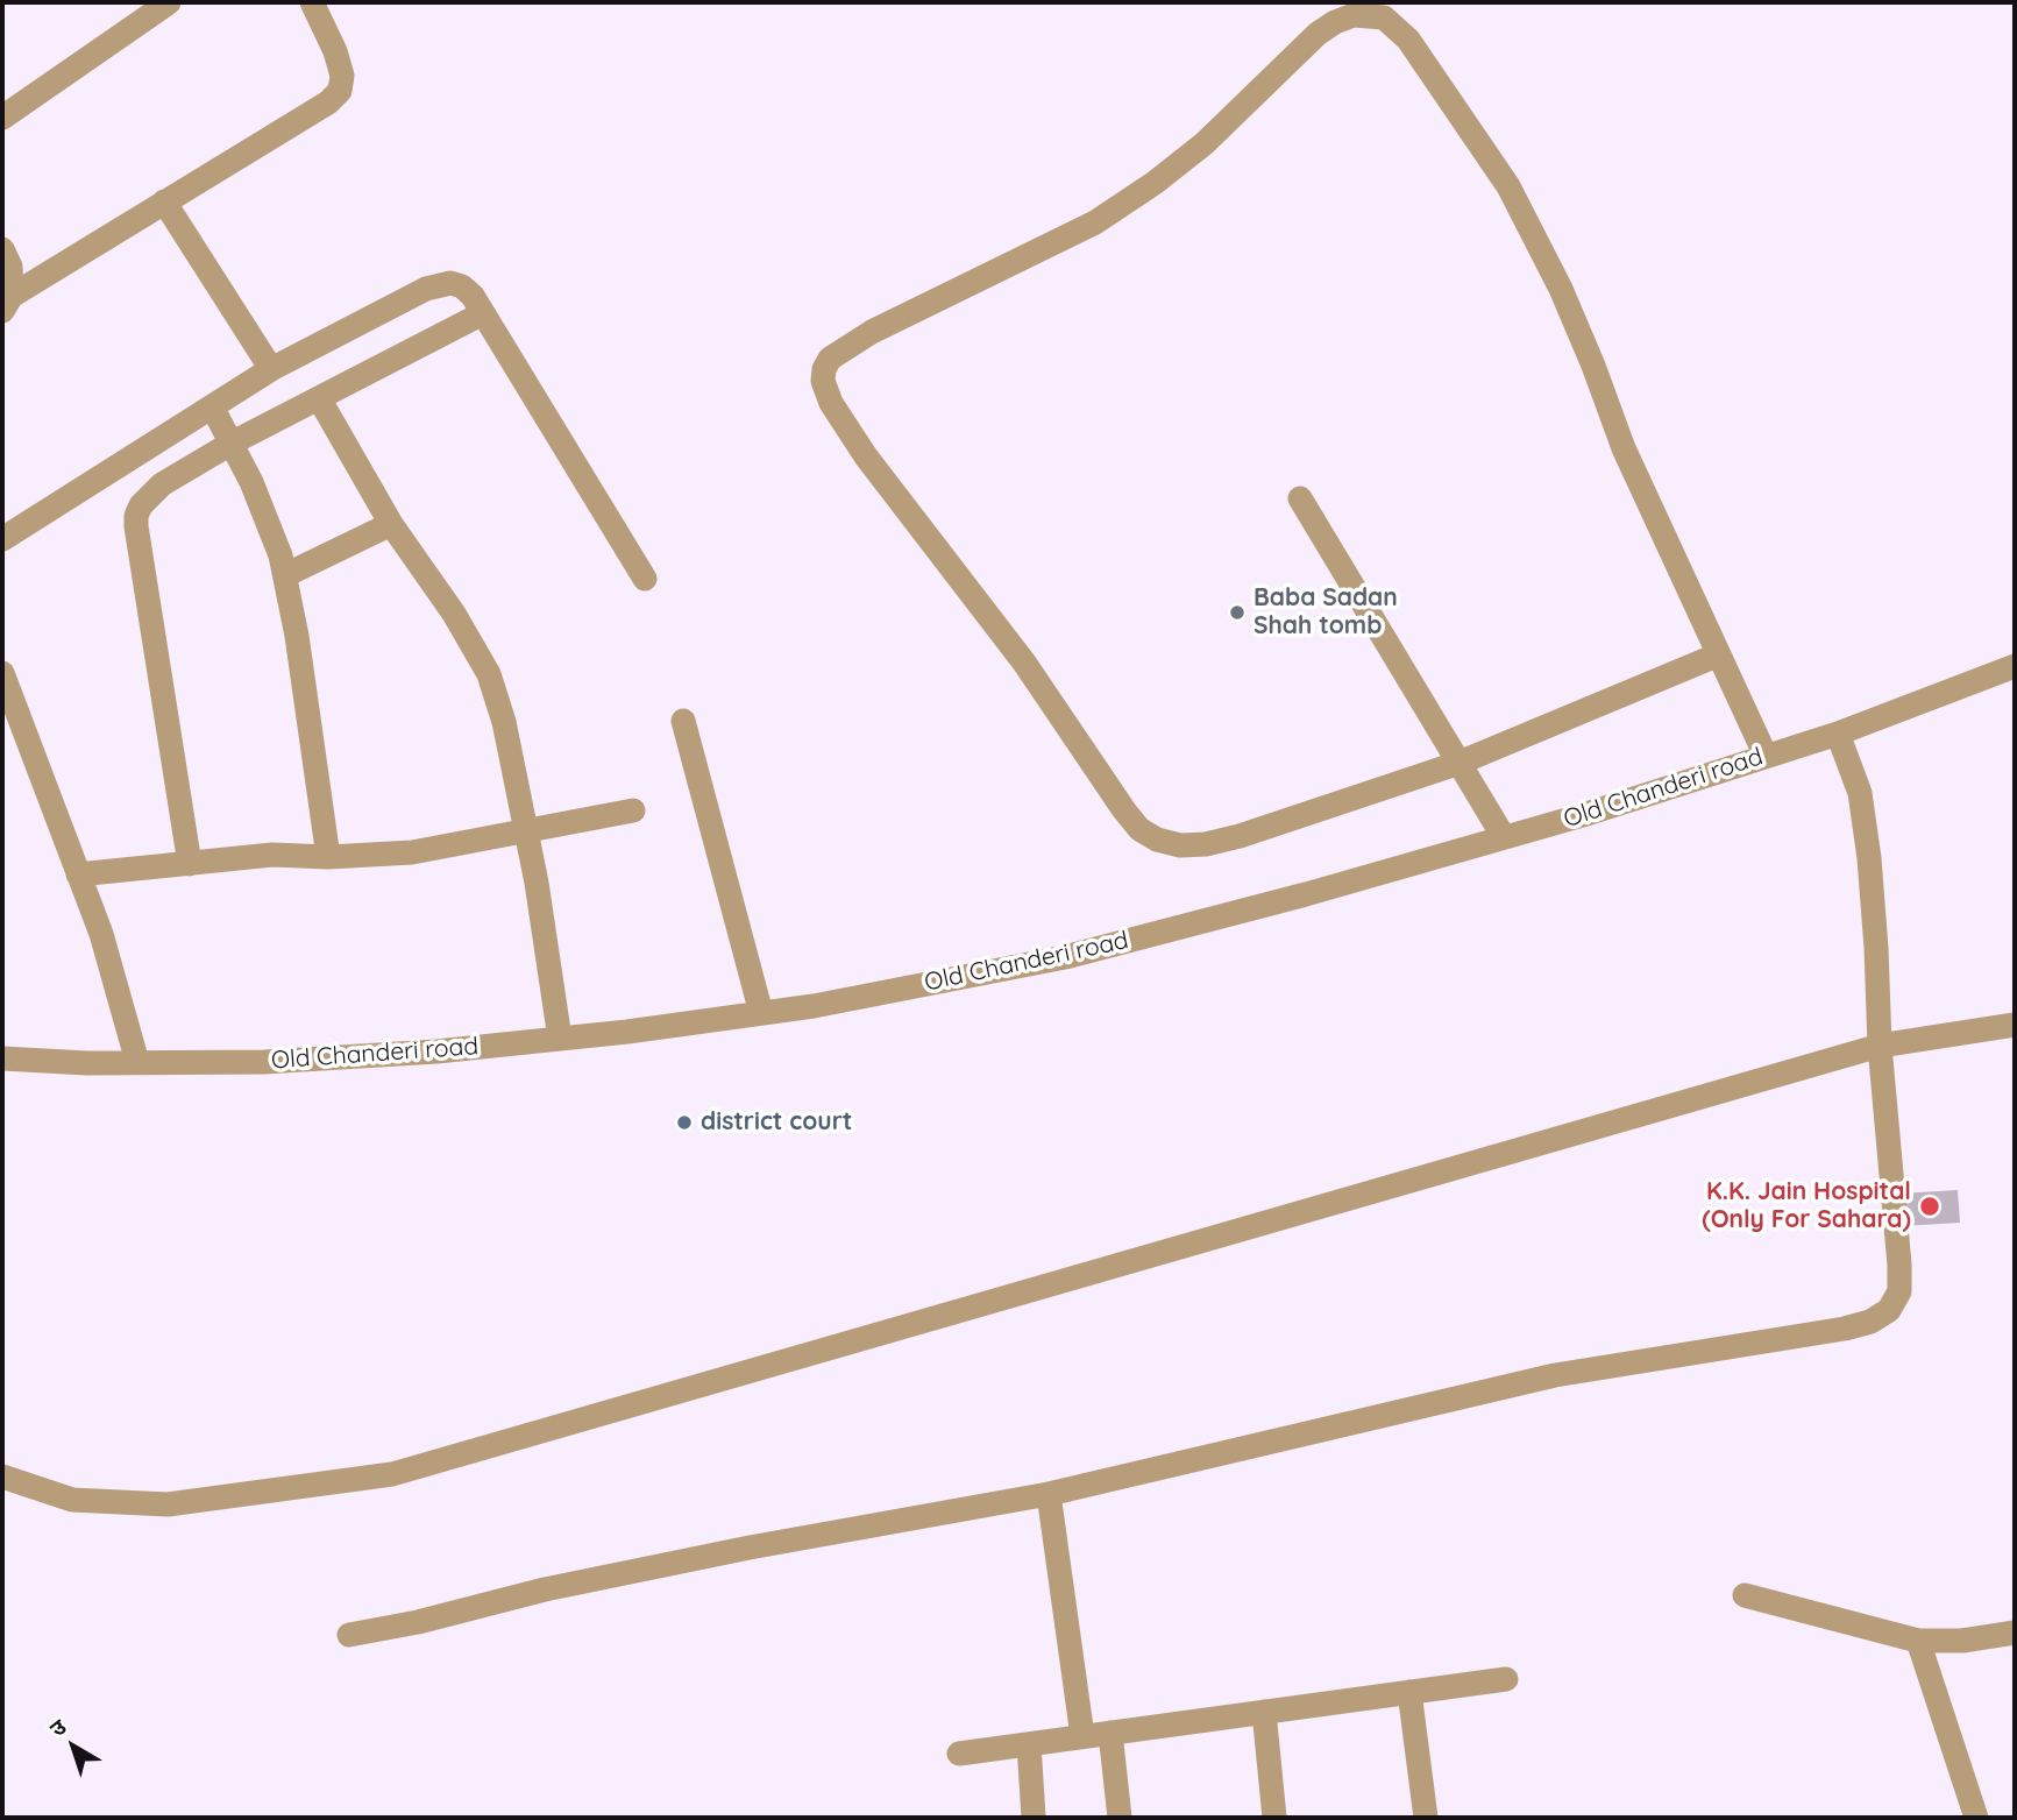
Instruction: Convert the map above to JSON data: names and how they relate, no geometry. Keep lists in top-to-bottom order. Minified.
{"streets":{"street":["Old Chanderi road"]},"places":["Baba Sadan Shah tomb","district court","K.K. Jain Hospital (Only For Sahara)"],"north":"top left"}
